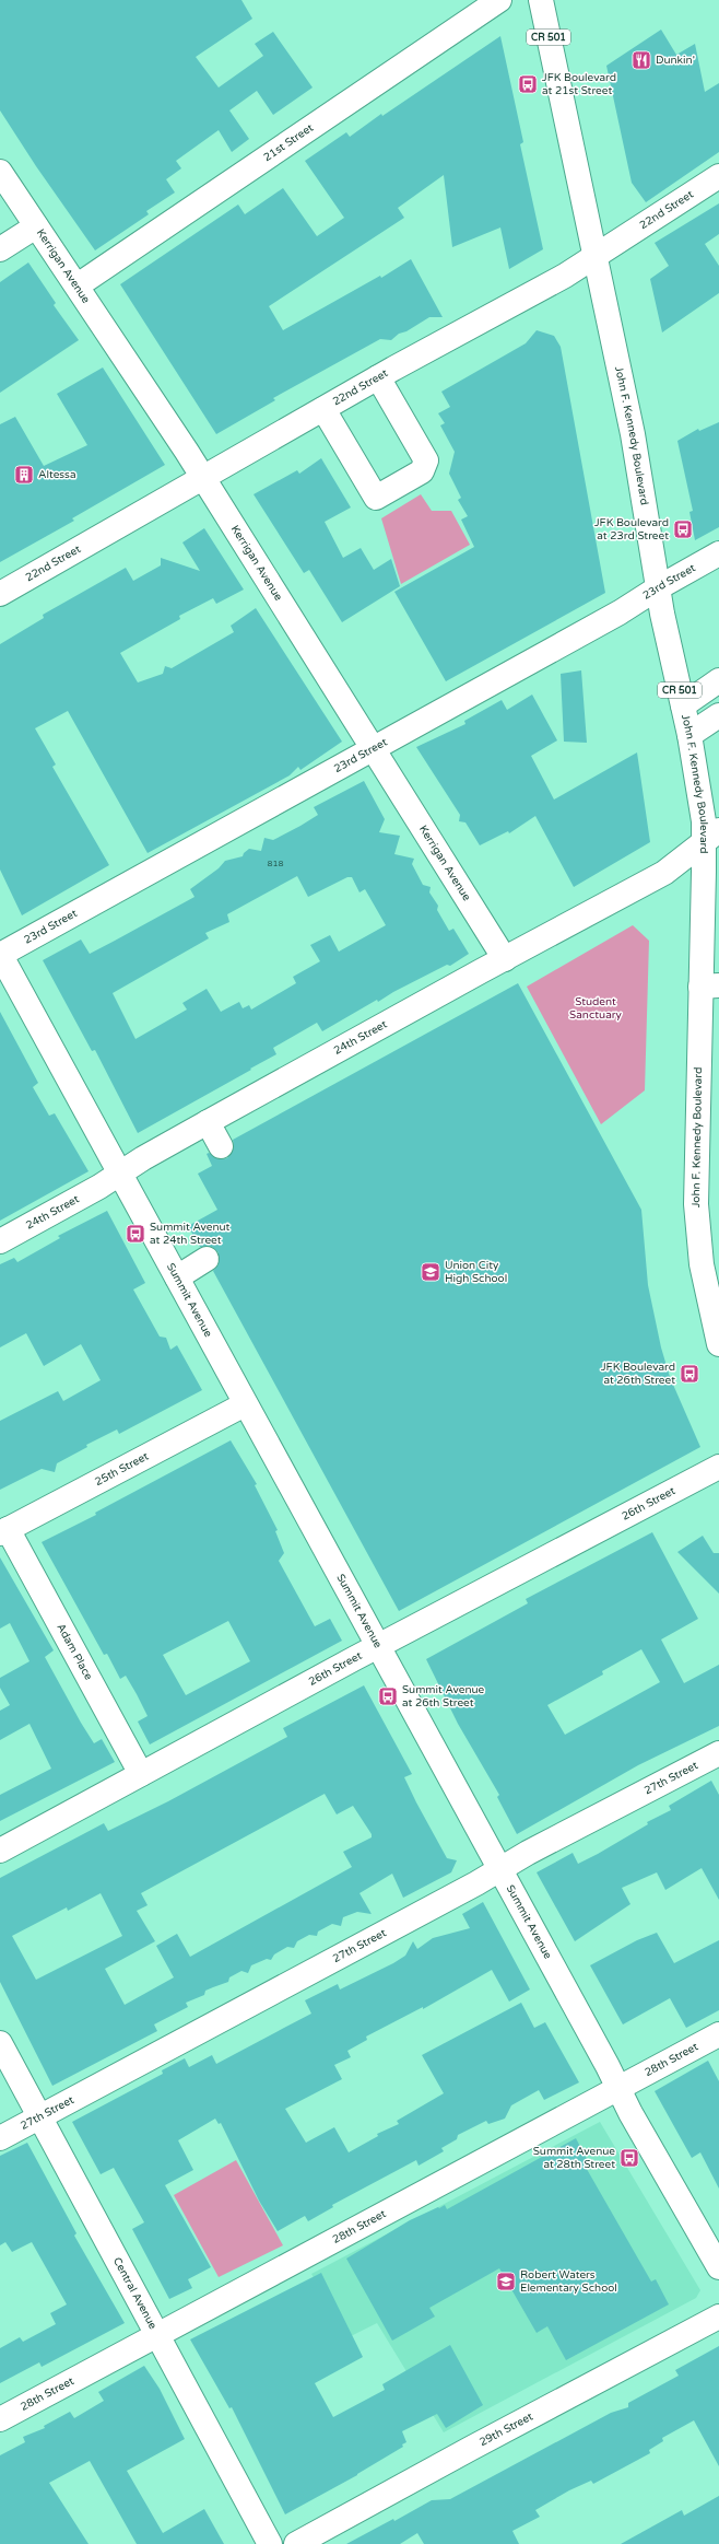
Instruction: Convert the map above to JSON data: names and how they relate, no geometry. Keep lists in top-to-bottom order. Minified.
{"streets":{"street":["CR 501","21st Street","22nd Street","Kerrigan Avenue","John F. Kennedy Boulevard","23rd Street","24th Street","Summit Avenue","25th Street","26th Street","Adam Place","27th Street","28th Street","Central Avenue","29th Street"]},"crossings":[["21st Street","Kerrigan Avenue"],["22nd Street","Kerrigan Avenue"],["22nd Street","John F. Kennedy Boulevard"],["Kerrigan Avenue","23rd Street"],["Kerrigan Avenue","24th Street"],["John F. Kennedy Boulevard","23rd Street"],["John F. Kennedy Boulevard","24th Street"],["23rd Street","Summit Avenue"],["24th Street","Summit Avenue"],["Summit Avenue","25th Street"],["Summit Avenue","26th Street"],["Summit Avenue","27th Street"],["Summit Avenue","28th Street"],["25th Street","Adam Place"],["26th Street","Adam Place"],["27th Street","Central Avenue"],["28th Street","Central Avenue"]],"parks":["Student Sanctuary"],"places":{"restaurant":["Dunkin'"],"bus stop":["JFK Boulevard at 21st Street","JFK Boulevard at 23rd Street","Summit Avenut at 24th Street","JFK Boulevard at 26th Street","Summit Avenue at 26th Street","Summit Avenue at 28th Street"],"building":["Altessa"],"school or university":["Union City High School","Robert Waters Elementary School"]},"house_numbers":["818"]}
